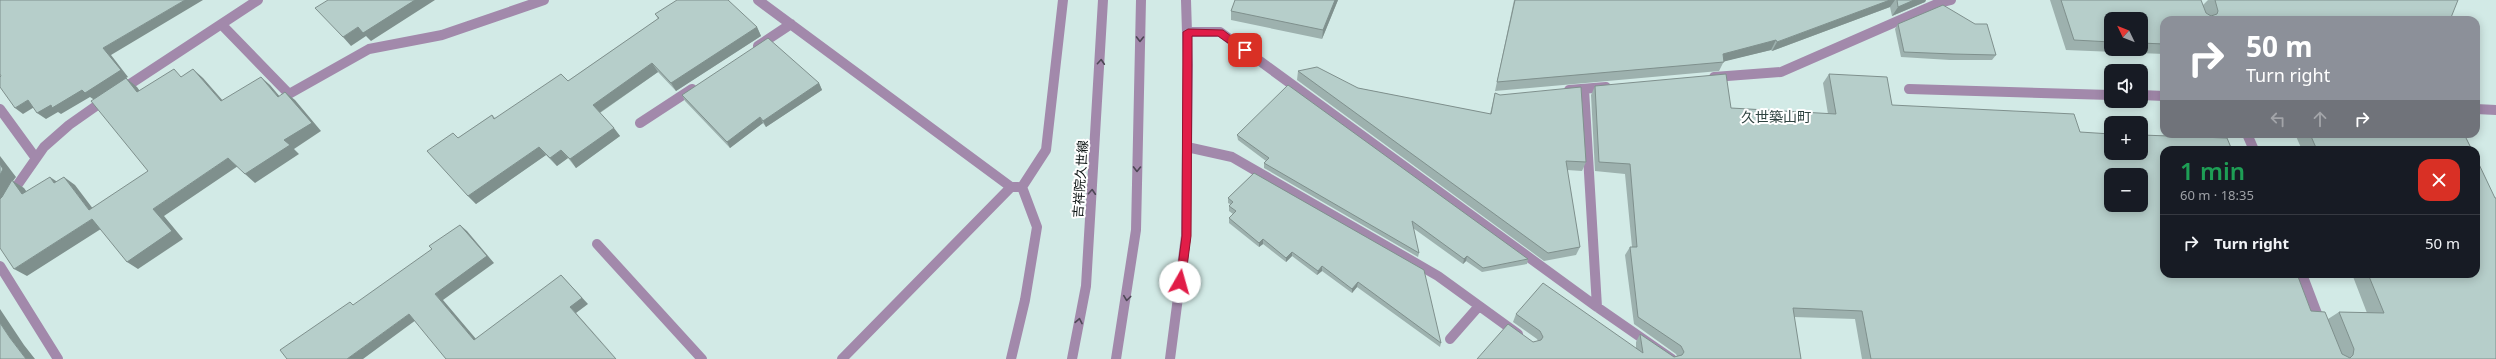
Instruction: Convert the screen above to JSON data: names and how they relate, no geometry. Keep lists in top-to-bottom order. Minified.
{"streets":{"street":["吉祥院久世線"]},"districts":["久世築山町"],"north":"top left","page":{"map_buttons":["+","−"],"turn":["50 m","Turn right"],"heading":["1 min","60 m · 18:35"],"list":[{"name":"Turn right","value":"50 m"}]}}
